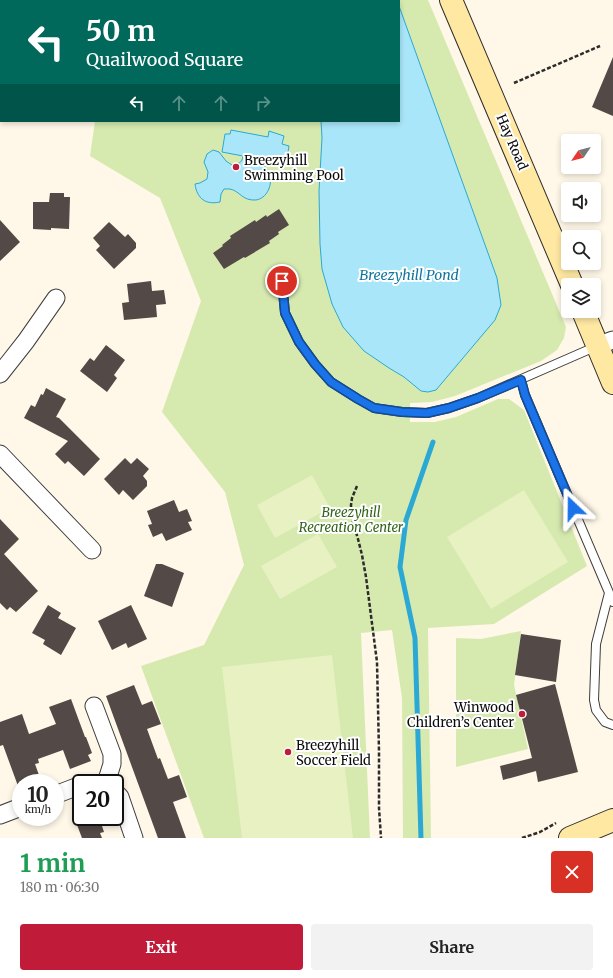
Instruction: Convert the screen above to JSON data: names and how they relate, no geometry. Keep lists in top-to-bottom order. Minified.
{"streets":{"street":["Hay Road"]},"water":["Breezyhill Pond"],"parks":["Breezyhill Recreation Center"],"places":["Breezyhill Swimming Pool","Winwood Children’s Center","Breezyhill Soccer Field"],"north":"bottom left","page":{"turn":["50 m","Quailwood Square"],"speed":"10 km/h","limit":"20","heading":["1 min","180 m · 06:30"],"buttons":["Exit","Share"]}}
